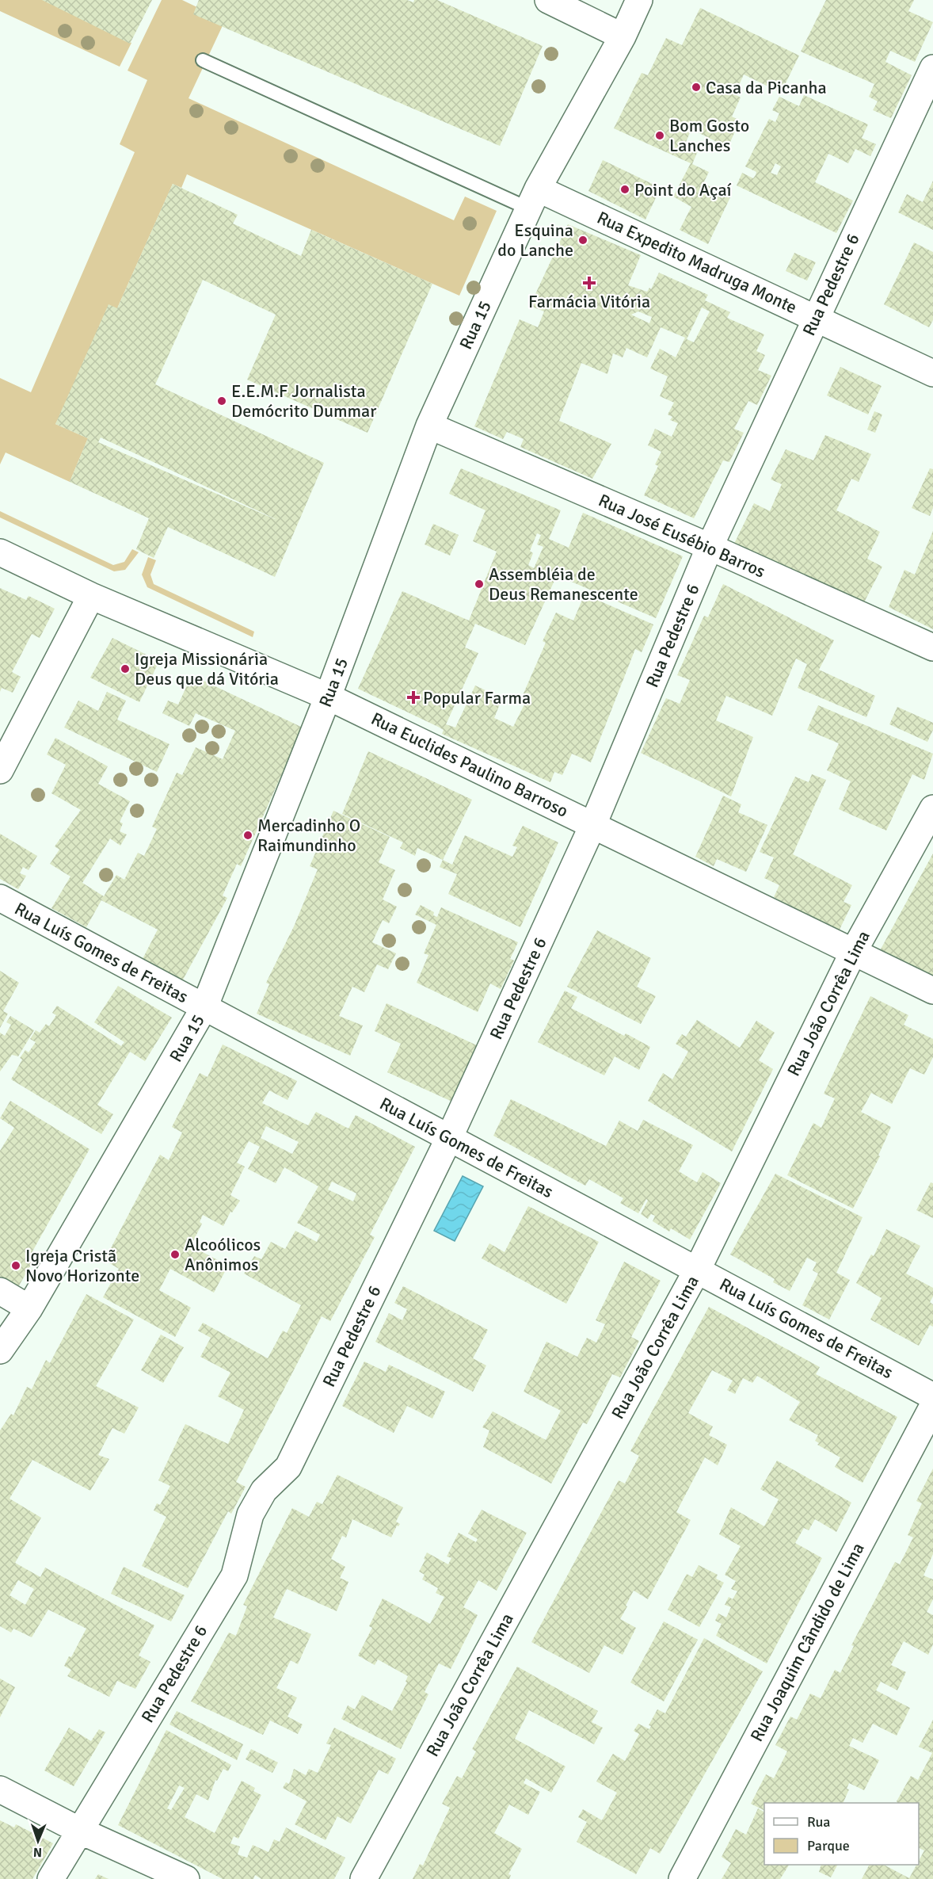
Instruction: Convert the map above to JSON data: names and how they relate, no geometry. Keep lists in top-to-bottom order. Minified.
{"streets":{"street":["Rua Expedito Madruga Monte","Rua Pedestre 6","Rua 15","Rua José Eusébio Barros","Rua Euclides Paulino Barroso","Rua Luís Gomes de Freitas","Rua João Corrêa Lima","Rua Joaquim Cândido de Lima"]},"crossings":[["Rua Expedito Madruga Monte","Rua Pedestre 6"],["Rua Expedito Madruga Monte","Rua 15"],["Rua Pedestre 6","Rua José Eusébio Barros"],["Rua Pedestre 6","Rua Euclides Paulino Barroso"],["Rua Pedestre 6","Rua Luís Gomes de Freitas"],["Rua 15","Rua José Eusébio Barros"],["Rua 15","Rua Euclides Paulino Barroso"],["Rua 15","Rua Luís Gomes de Freitas"],["Rua Euclides Paulino Barroso","Rua João Corrêa Lima"],["Rua Luís Gomes de Freitas","Rua João Corrêa Lima"]],"places":{"other":["Casa da Picanha","Bom Gosto Lanches","Point do Açaí","Esquina do Lanche","E.E.M.F Jornalista Demócrito Dummar","Assembléia de Deus Remanescente","Igreja Missionária Deus que dá Vitória","Mercadinho O Raimundinho","Alcoólicos Anônimos","Igreja Cristã Novo Horizonte"],"health":["Farmácia Vitória","Popular Farma"]},"legend":["Rua","Parque"],"north":"bottom"}
